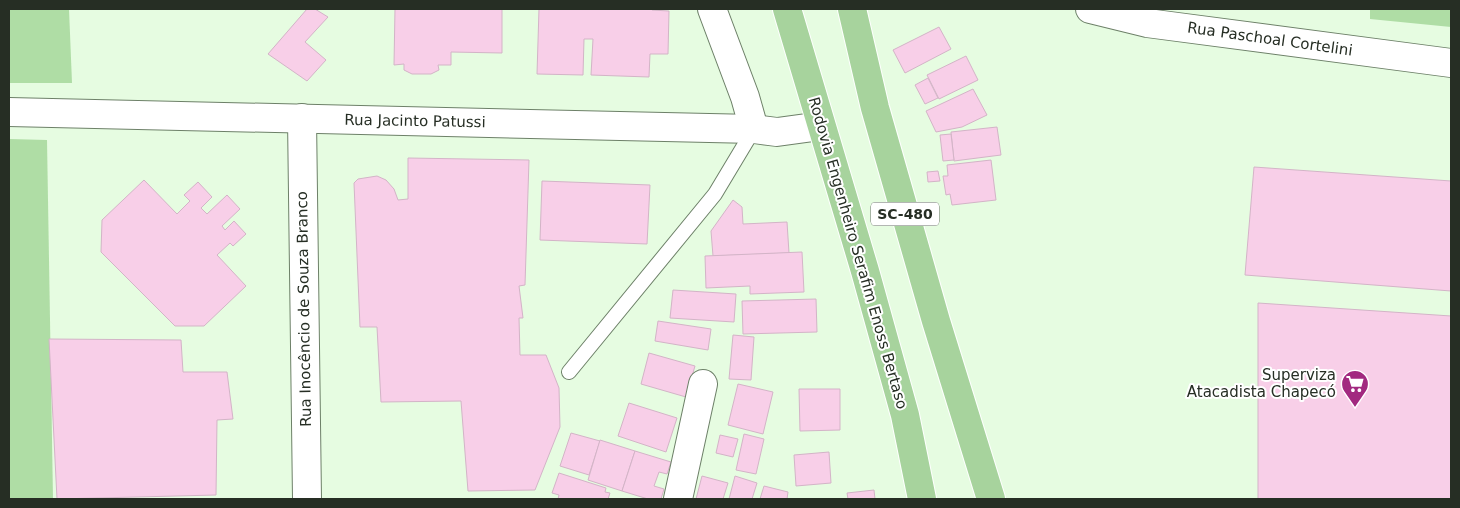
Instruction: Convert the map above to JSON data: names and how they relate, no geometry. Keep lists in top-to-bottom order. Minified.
{"streets":{"main road":["SC-480","Rodovia Engenheiro Serafim Enoss Bertaso"],"street":["Rua Paschoal Cortelini","Rua Jacinto Patussi","Rua Inocêncio de Souza Branco"]},"crossings":[["Rua Jacinto Patussi","Rodovia Engenheiro Serafim Enoss Bertaso"],["Rua Jacinto Patussi","Rua Inocêncio de Souza Branco"]],"places":{"supermarket":["Superviza Atacadista Chapecó"]}}
